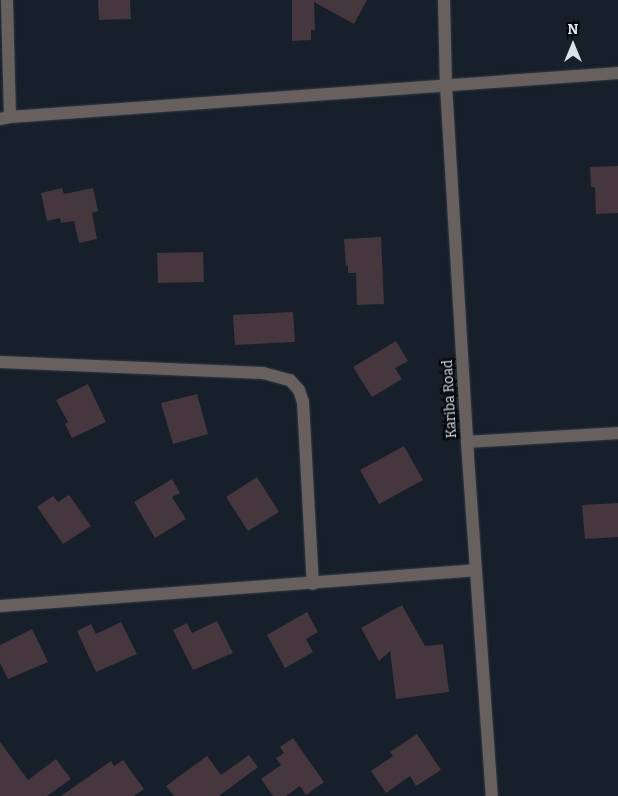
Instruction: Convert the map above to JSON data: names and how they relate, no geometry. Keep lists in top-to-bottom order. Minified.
{"streets":{"street":["Kariba Road"]},"north":"top"}
